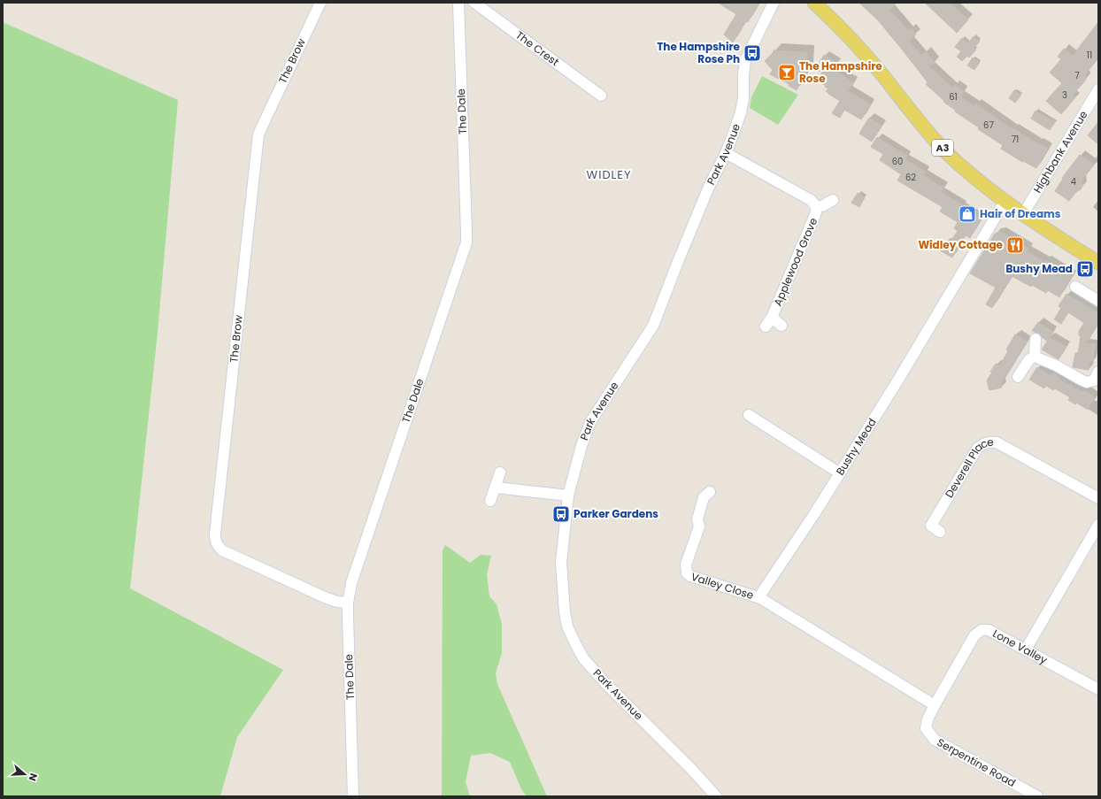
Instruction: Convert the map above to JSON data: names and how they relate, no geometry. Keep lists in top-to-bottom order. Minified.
{"streets":{"main road":["A3"],"street":["The Crest","The Brow","The Dale","Highbank Avenue","Park Avenue","Applewood Grove","Bushy Mead","Deverell Place","Valley Close","Lone Valley","Serpentine Road"]},"crossings":[["The Brow","The Dale"],["A3","Highbank Avenue"],["A3","Bushy Mead"],["Park Avenue","Applewood Grove"],["Bushy Mead","Valley Close"],["Lone Valley","Serpentine Road"]],"districts":["WIDLEY"],"places":{"bus stop":["The Hampshire Rose Ph","Bushy Mead","Parker Gardens"],"bar":["The Hampshire Rose"],"shop":["Hair of Dreams"],"restaurant":["Widley Cottage"]},"house_numbers":["11","7","3","61","67","71","60","62","4"],"north":"right"}
